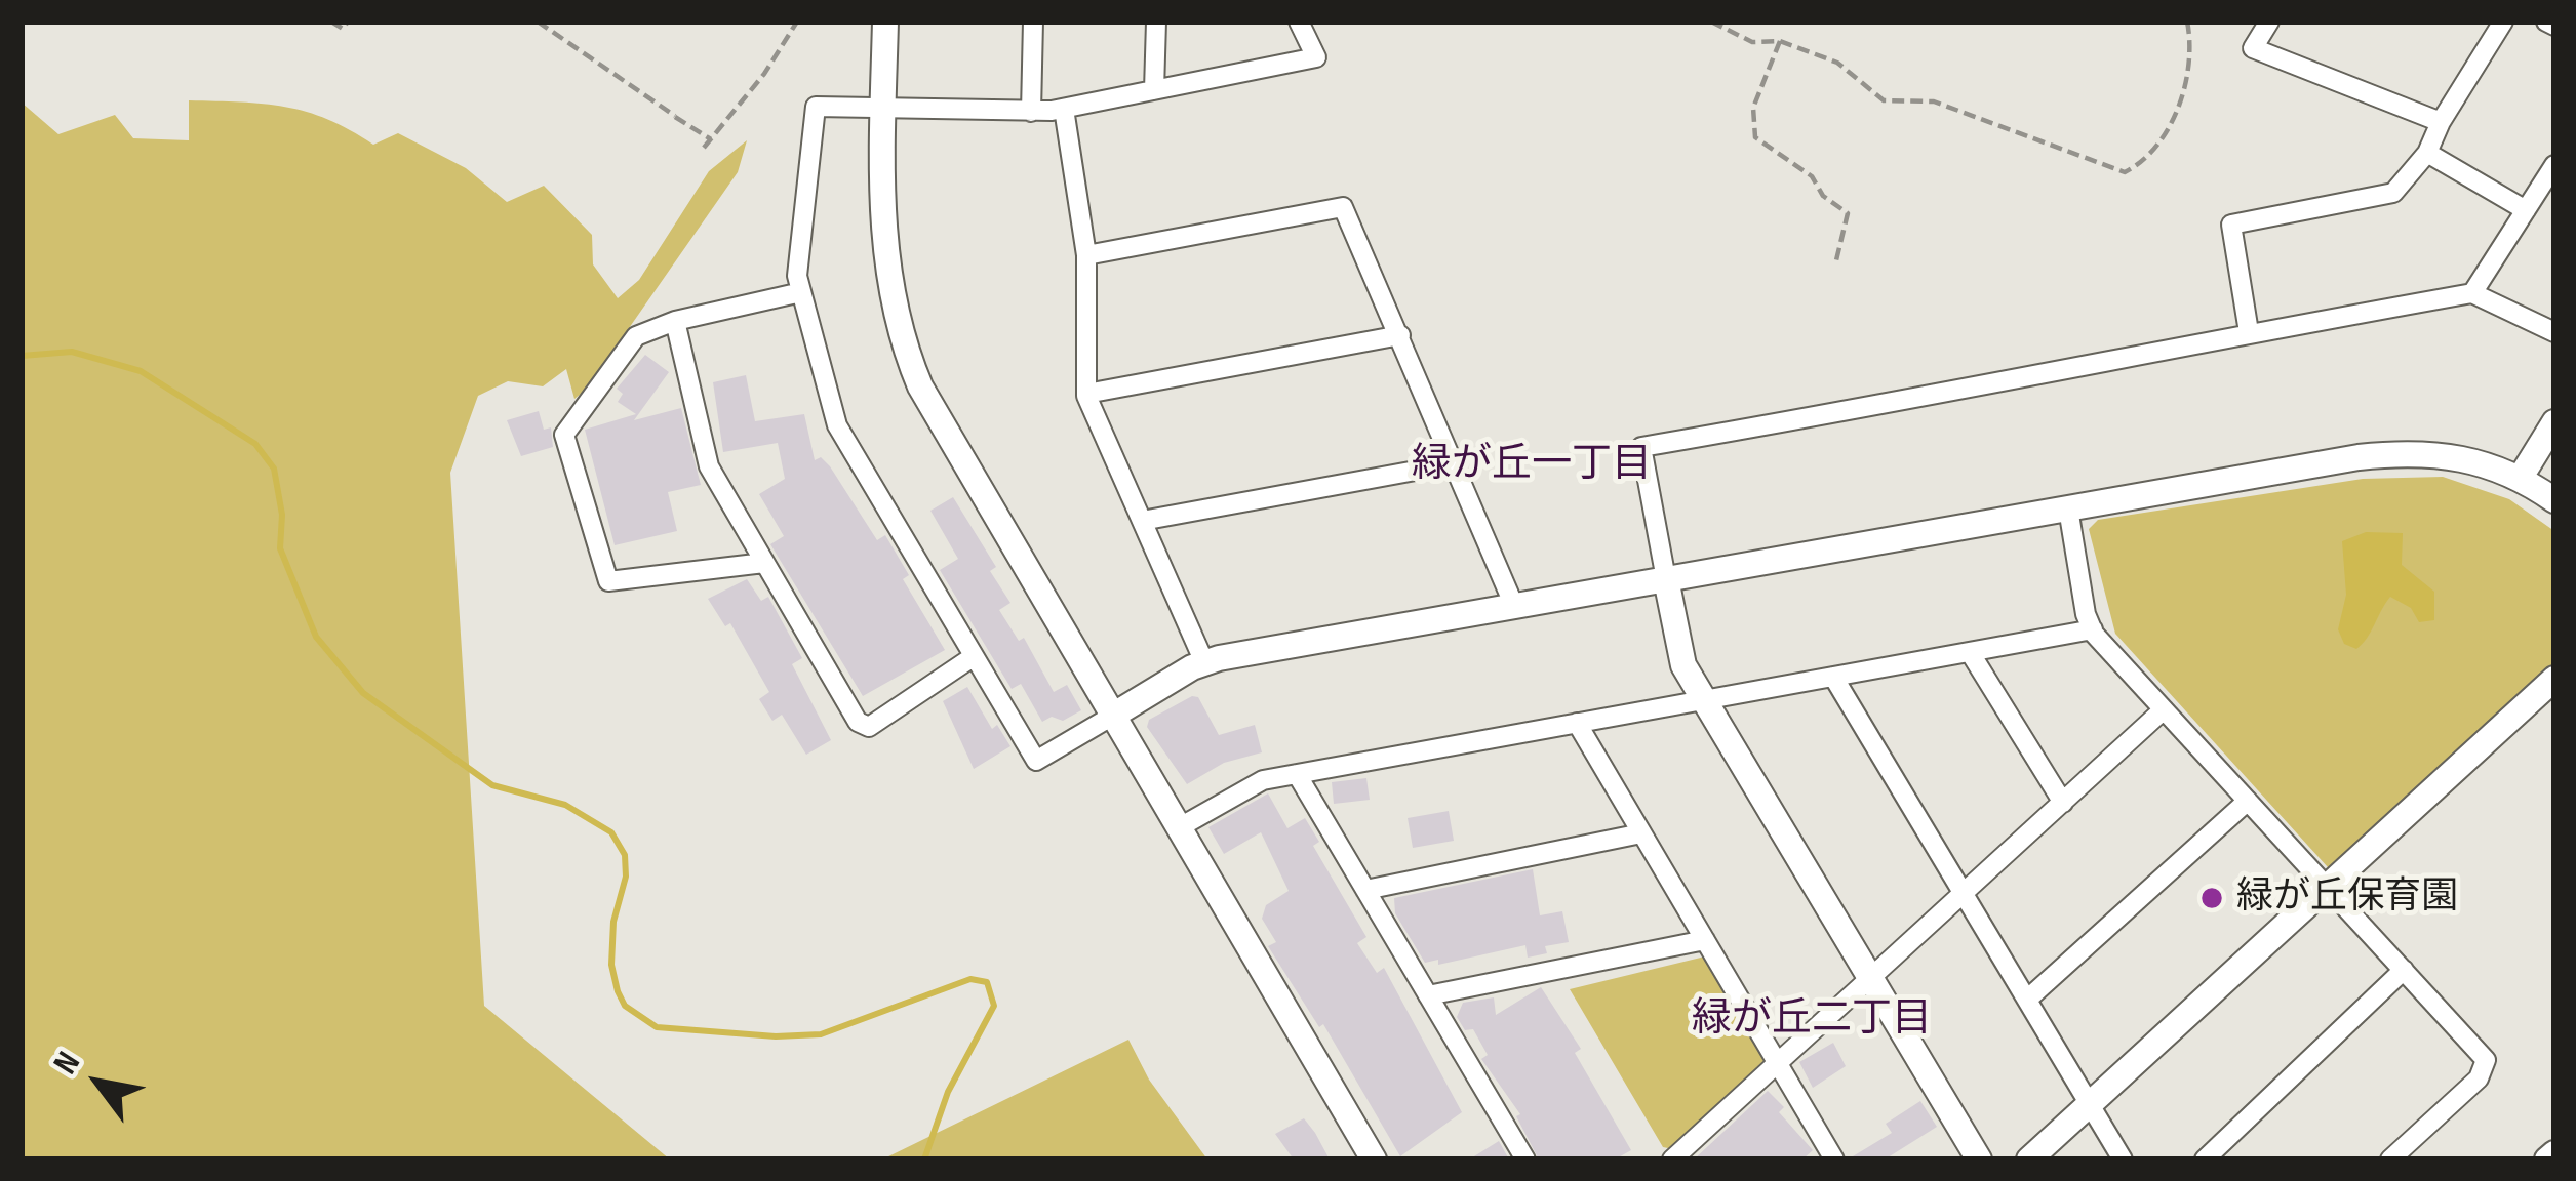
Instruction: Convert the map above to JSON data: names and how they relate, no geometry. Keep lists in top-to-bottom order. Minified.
{"districts":["緑が丘一丁目","緑が丘二丁目"],"places":["緑が丘保育園"],"north":"top left"}
